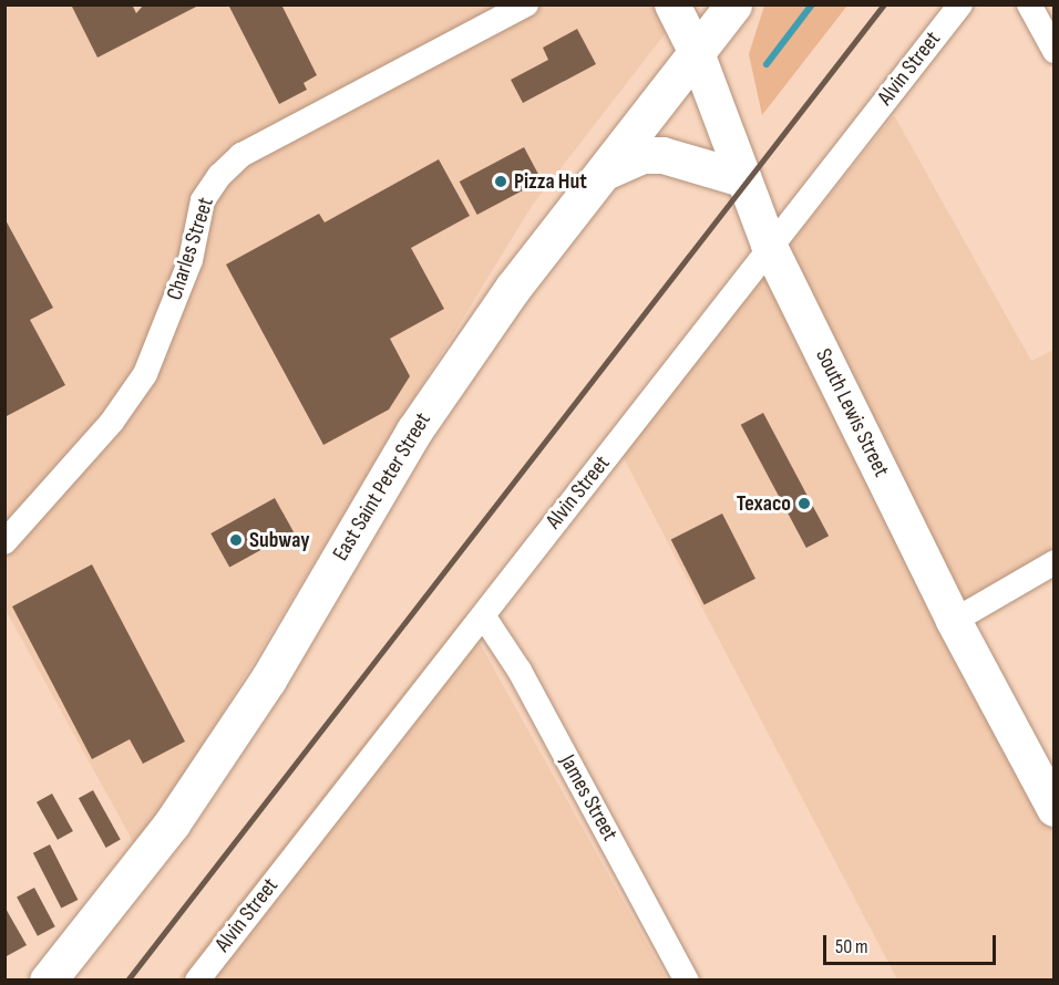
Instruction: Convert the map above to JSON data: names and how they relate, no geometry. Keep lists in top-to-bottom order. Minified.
{"streets":{"main road":["South Lewis Street","East Saint Peter Street"],"street":["Alvin Street","Charles Street","James Street"]},"crossings":[["Alvin Street","South Lewis Street"],["Alvin Street","James Street"],["South Lewis Street","East Saint Peter Street"]],"places":["Pizza Hut","Texaco","Subway"],"scale_bar":"50 m"}
